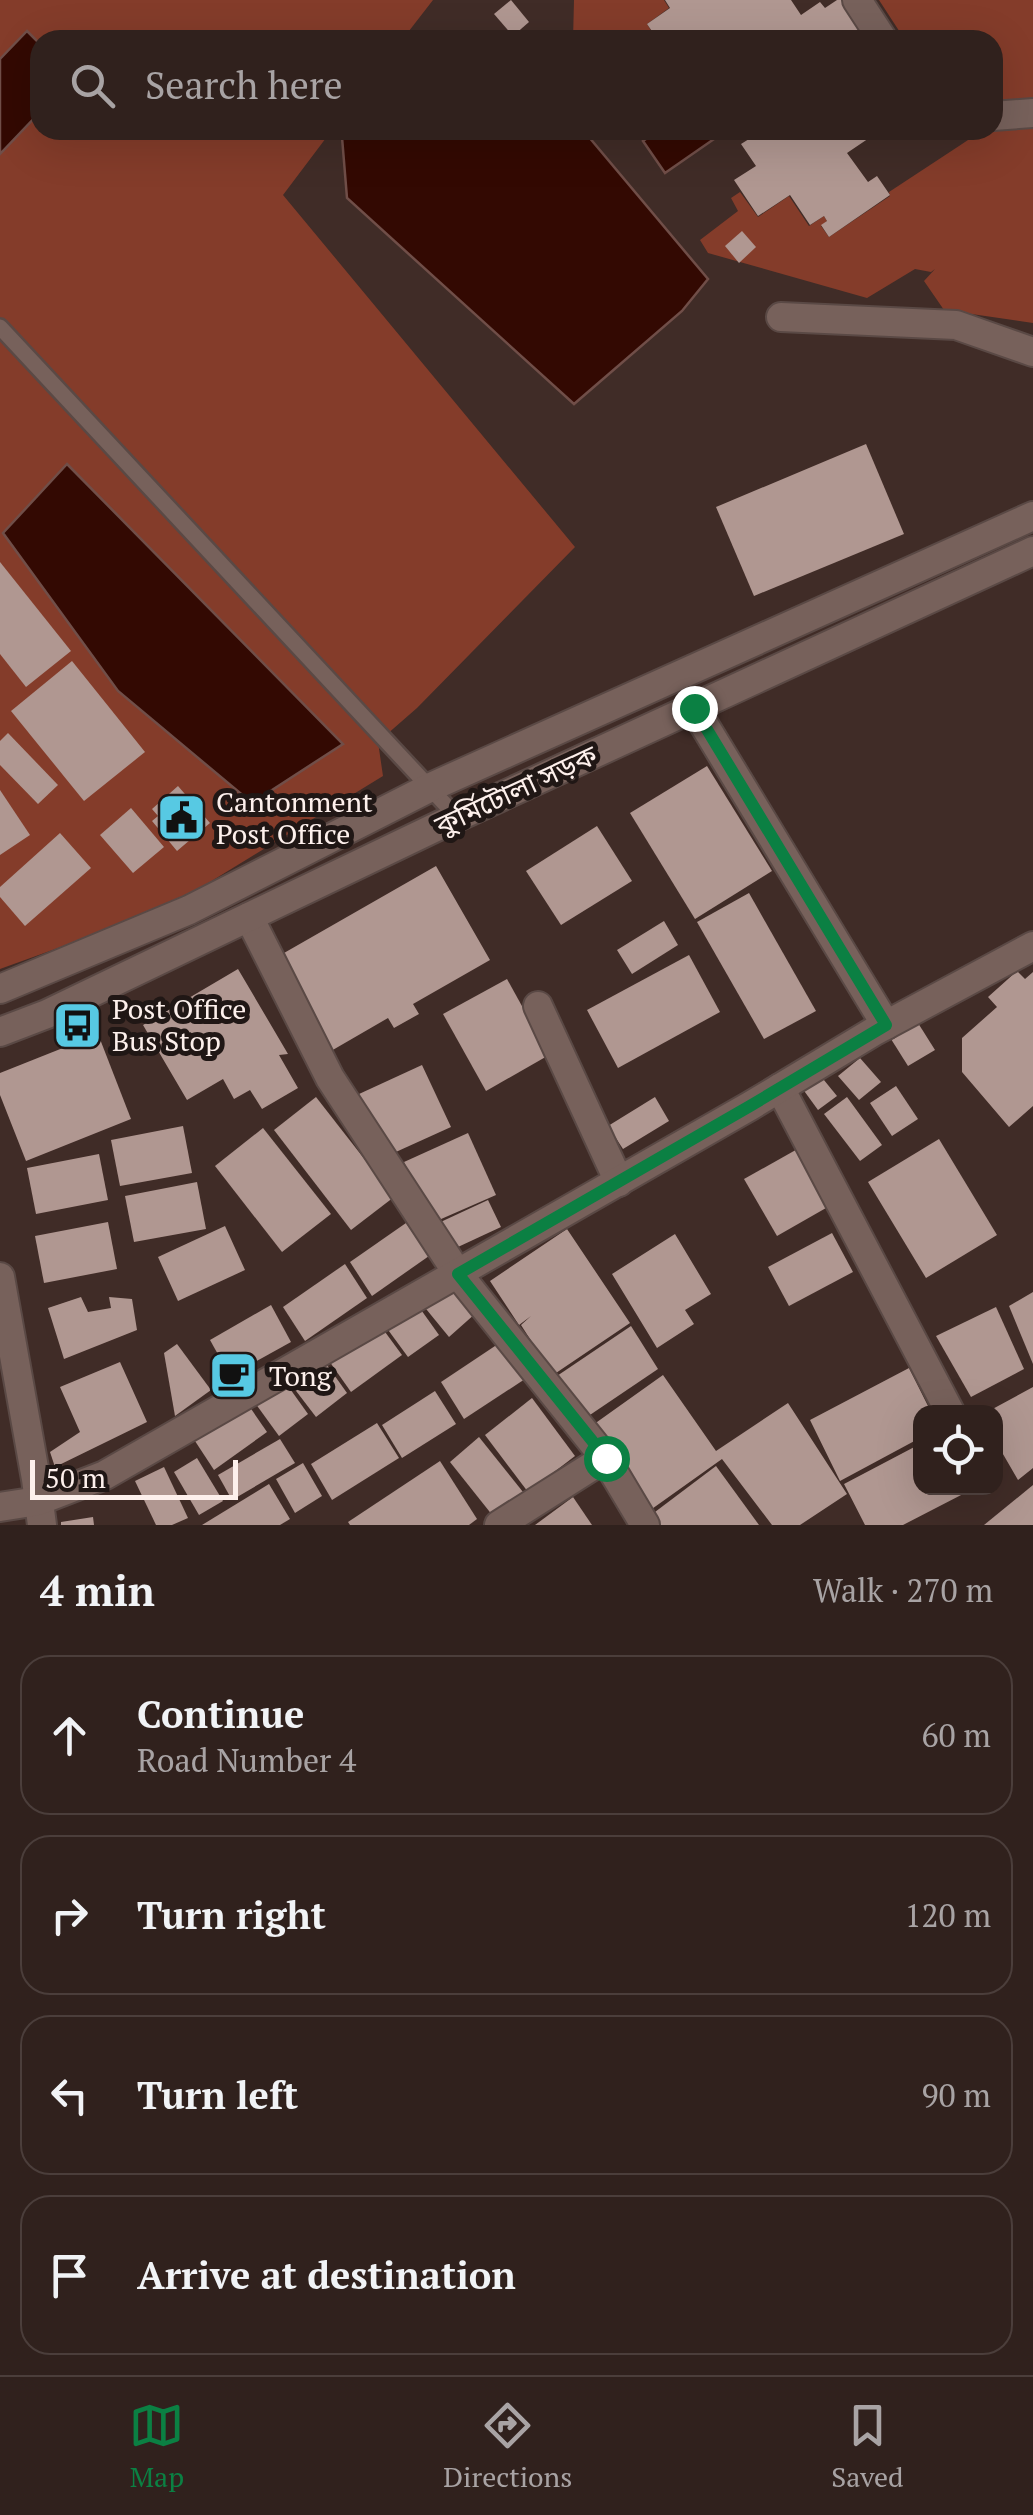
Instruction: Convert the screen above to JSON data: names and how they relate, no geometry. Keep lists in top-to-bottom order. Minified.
{"streets":{"street":["কুর্মিটোলা সড়ক"]},"places":{"public building":["Cantonment Post Office"],"bus stop":["Post Office Bus Stop"],"cafe":["Tong"]},"scale_bar":"50 m","page":{"search":"Search here","scale":"50 m","heading":["4 min","Walk · 270 m"],"list":[["Continue","Road Number 4","60 m"],["Turn right","120 m"],["Turn left","90 m"],"Arrive at destination"],"nav":["Map","Directions","Saved"]}}
